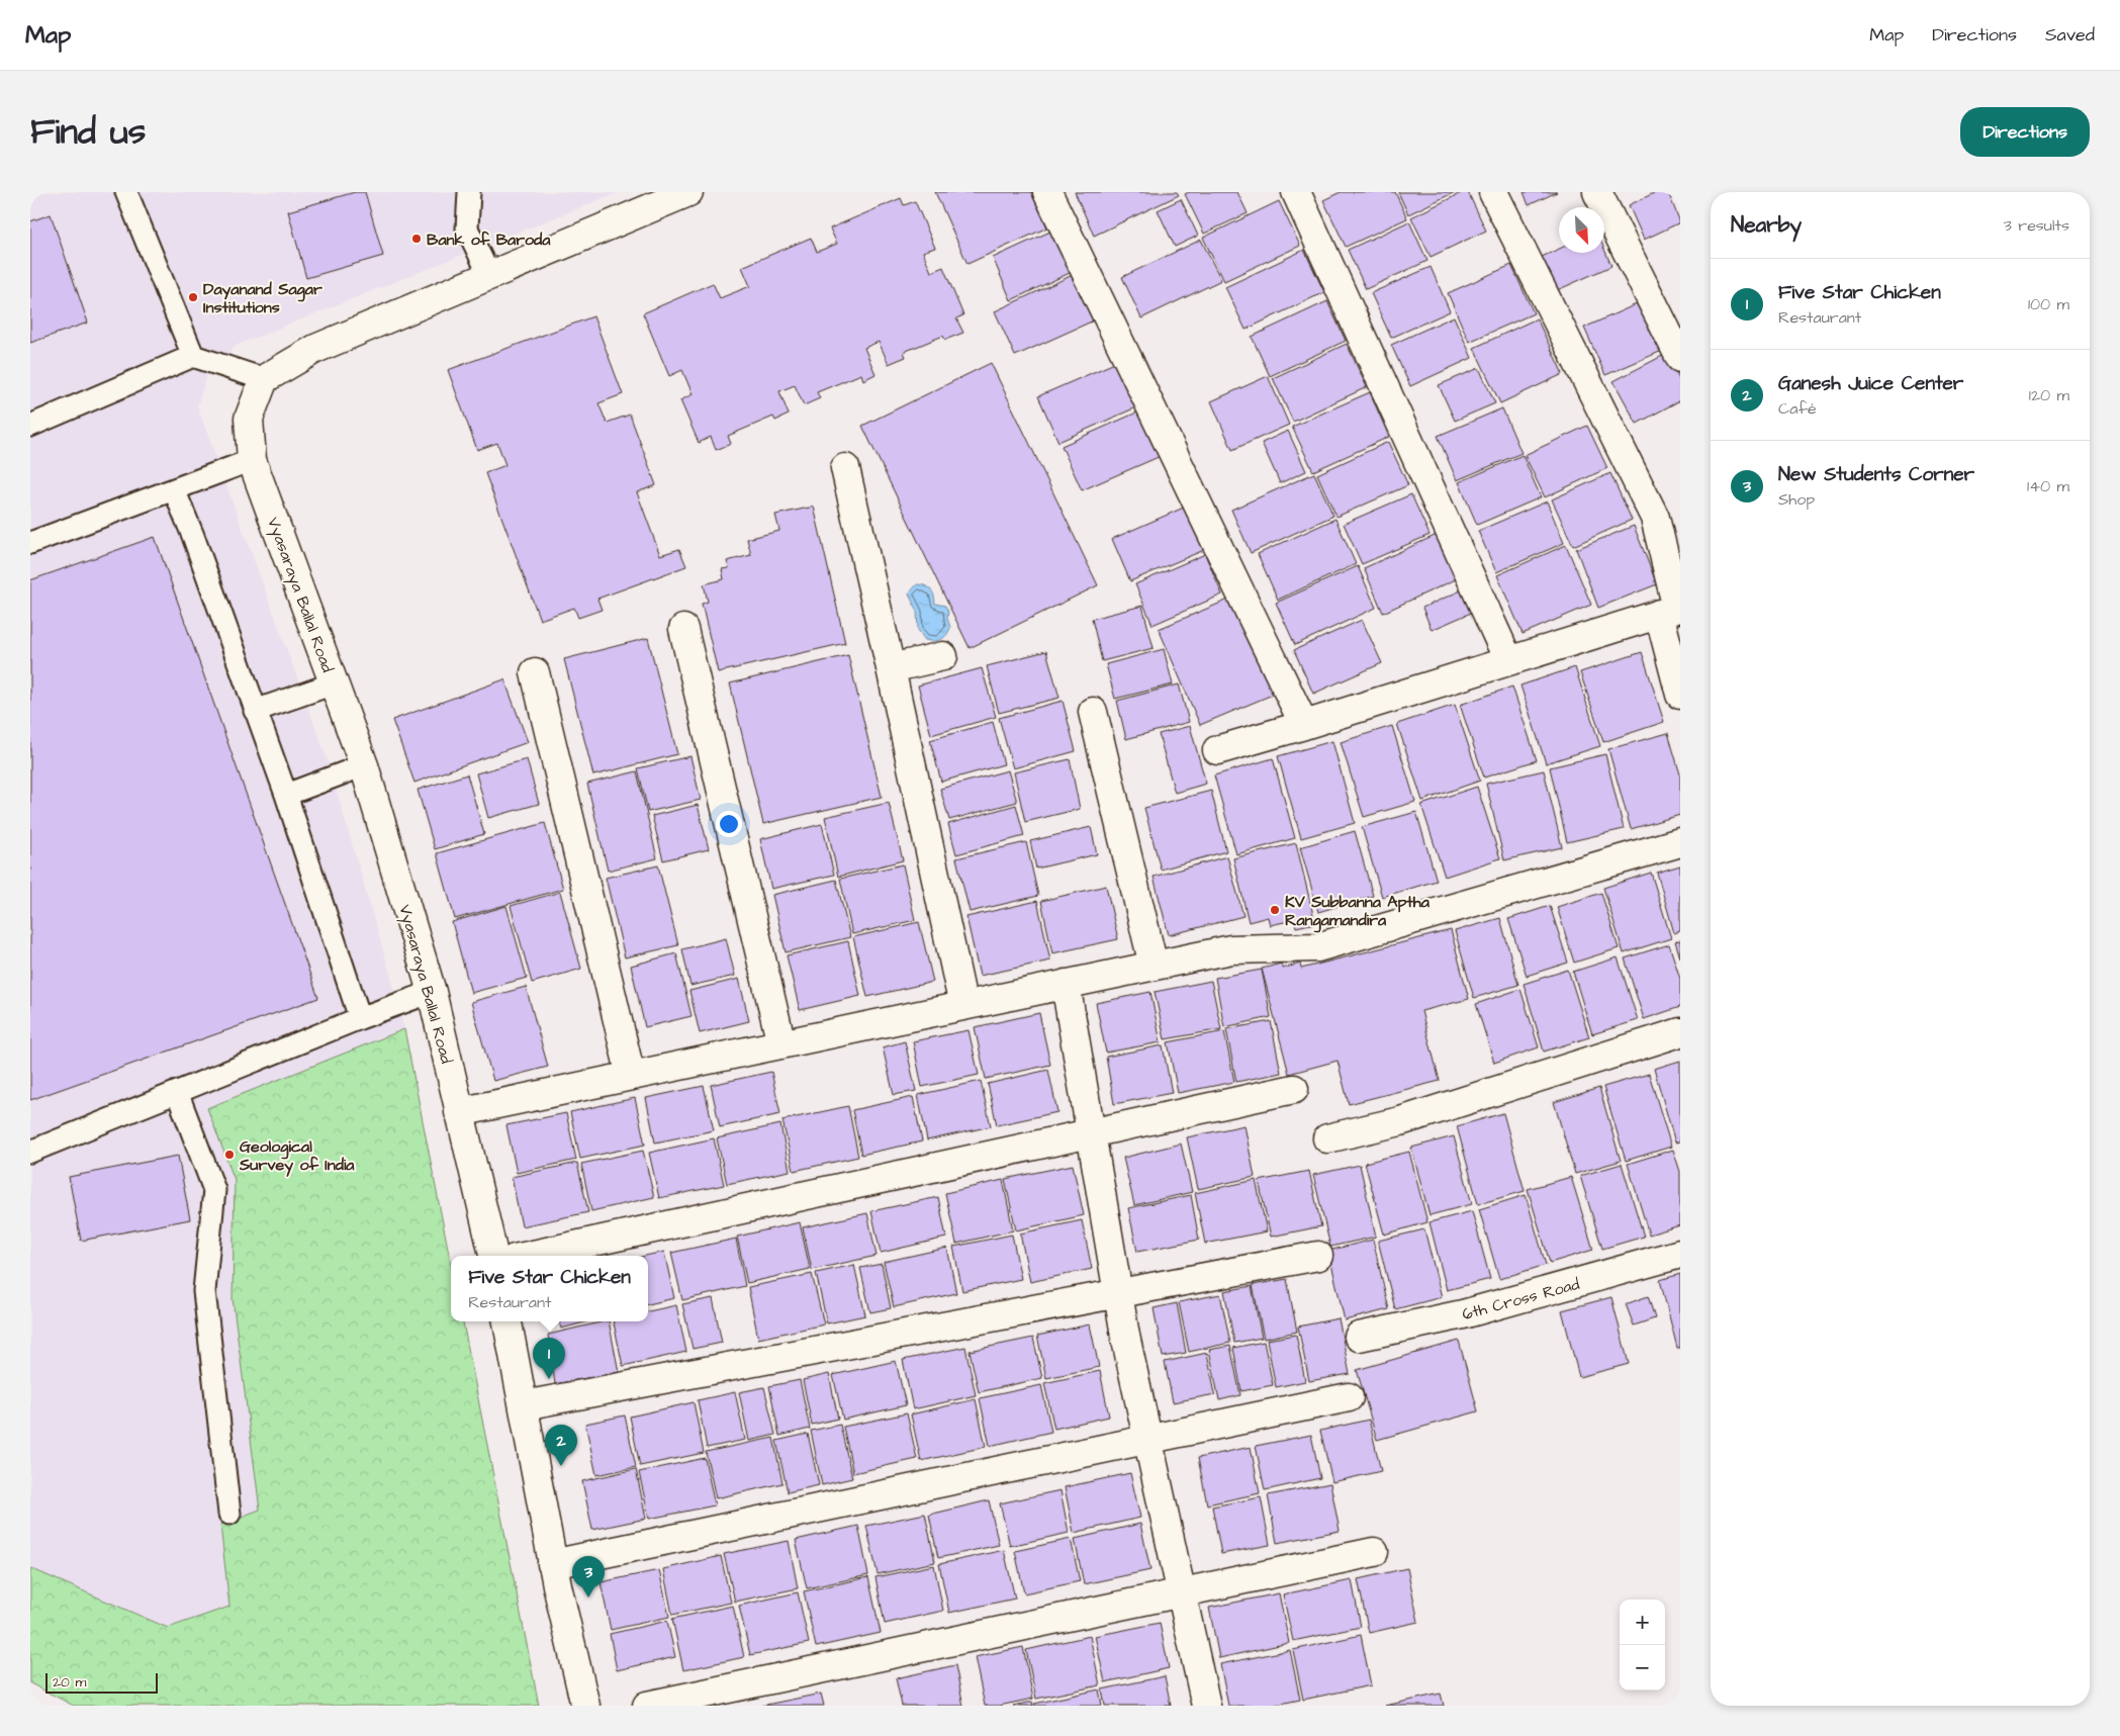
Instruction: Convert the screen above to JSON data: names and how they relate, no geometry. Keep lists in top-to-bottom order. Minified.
{"streets":{"street":["Vyasaraya Ballal Road","6th Cross Road"]},"places":["Bank of Baroda","Dayanand Sagar Institutions","KV Subbanna Aptha Rangamandira","Geological Survey of India"],"scale_bar":"20 m","north":"bottom right","page":{"header":"Map","nav":["Map","Directions","Saved"],"title":"Find us","buttons":"Directions","heading":["Nearby","3 results"],"list":[{"mark":"1","name":"Five Star Chicken","note":"Restaurant","value":"100 m"},{"mark":"2","name":"Ganesh Juice Center","note":"Café","value":"120 m"},{"mark":"3","name":"New Students Corner","note":"Shop","value":"140 m"}],"popup":["Five Star Chicken","Restaurant"],"pins":["1","2","3"],"map_buttons":["+","−"],"scale":"20 m"}}
